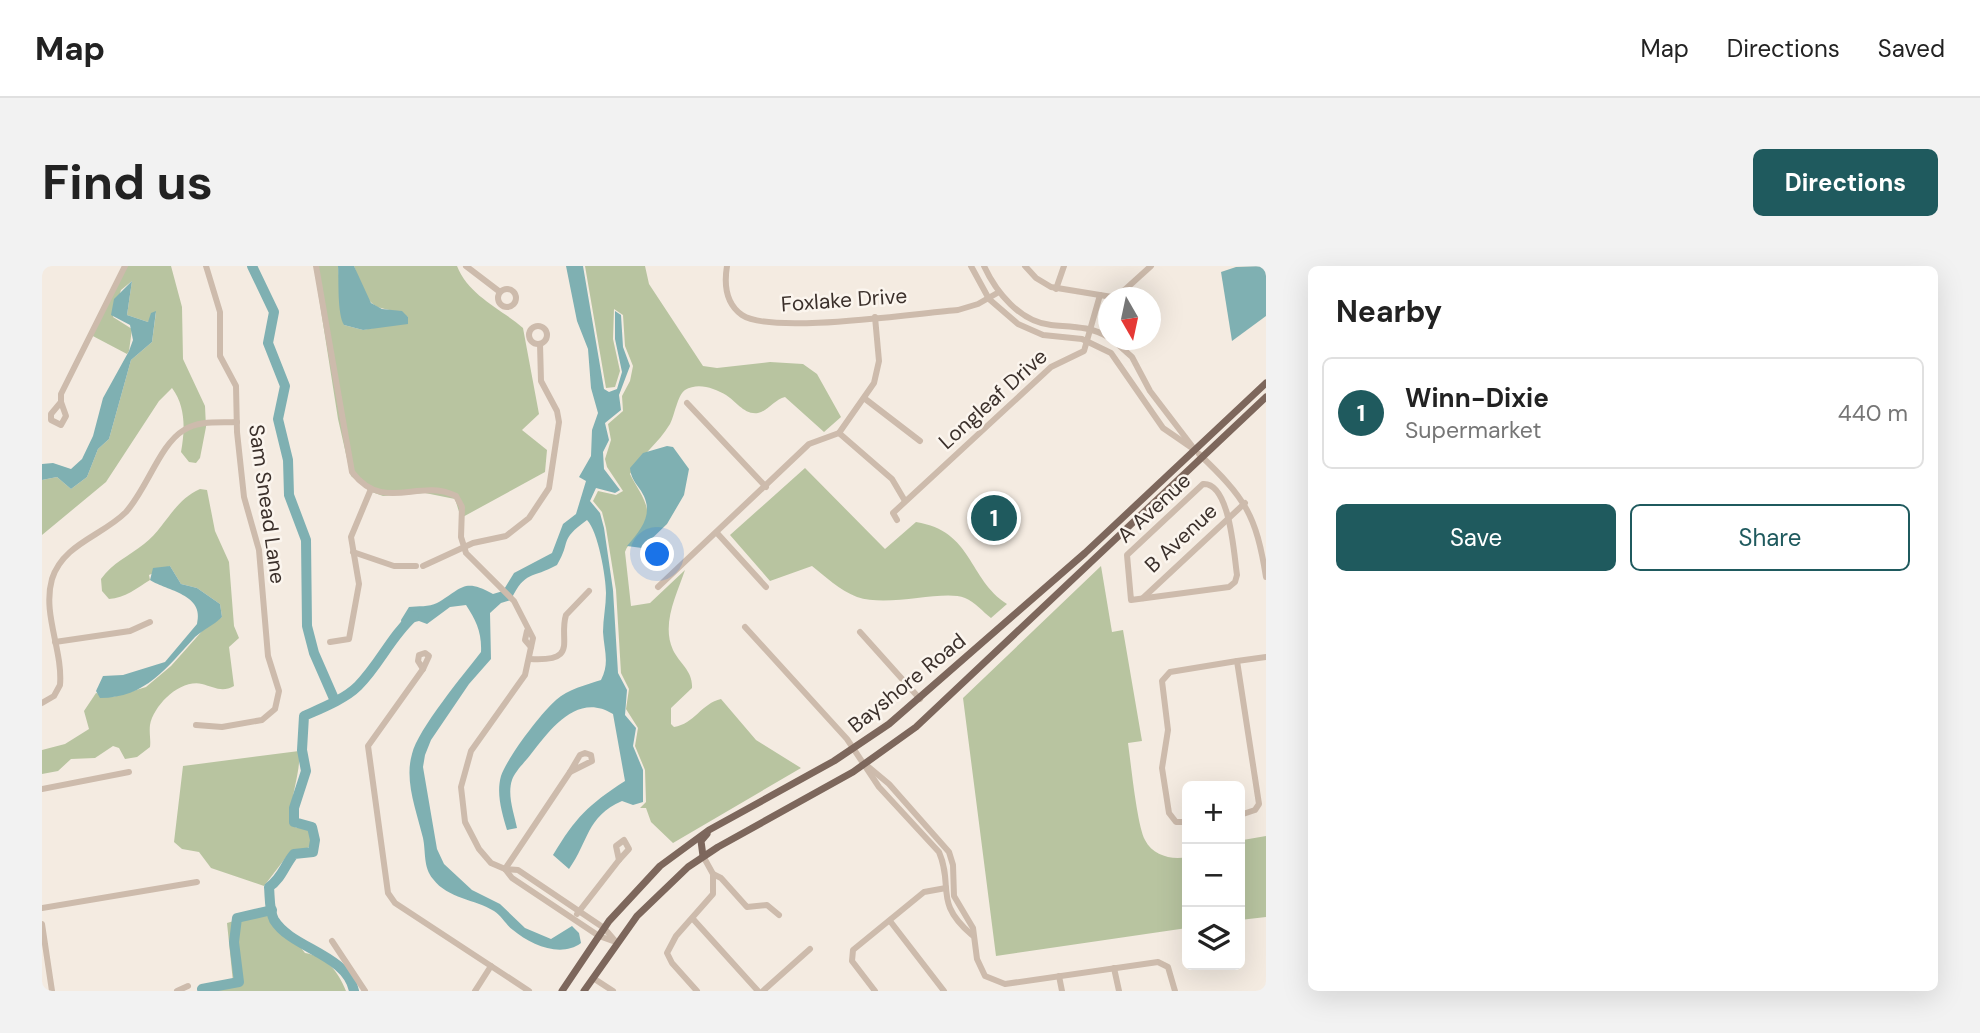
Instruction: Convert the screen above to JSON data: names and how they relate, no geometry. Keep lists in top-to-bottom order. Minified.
{"streets":{"main road":["Bayshore Road"],"street":["Foxlake Drive","Longleaf Drive","Sam Snead Lane","A Avenue","B Avenue"]},"crossings":[["A Avenue","B Avenue"]],"north":"bottom","page":{"header":"Map","nav":["Map","Directions","Saved"],"buttons":["Directions",["Save","Share"]],"title":"Find us","heading":"Nearby","list":[{"mark":"1","name":"Winn-Dixie","note":"Supermarket","value":"440 m"}],"pins":"1","map_buttons":["+","−"]}}
